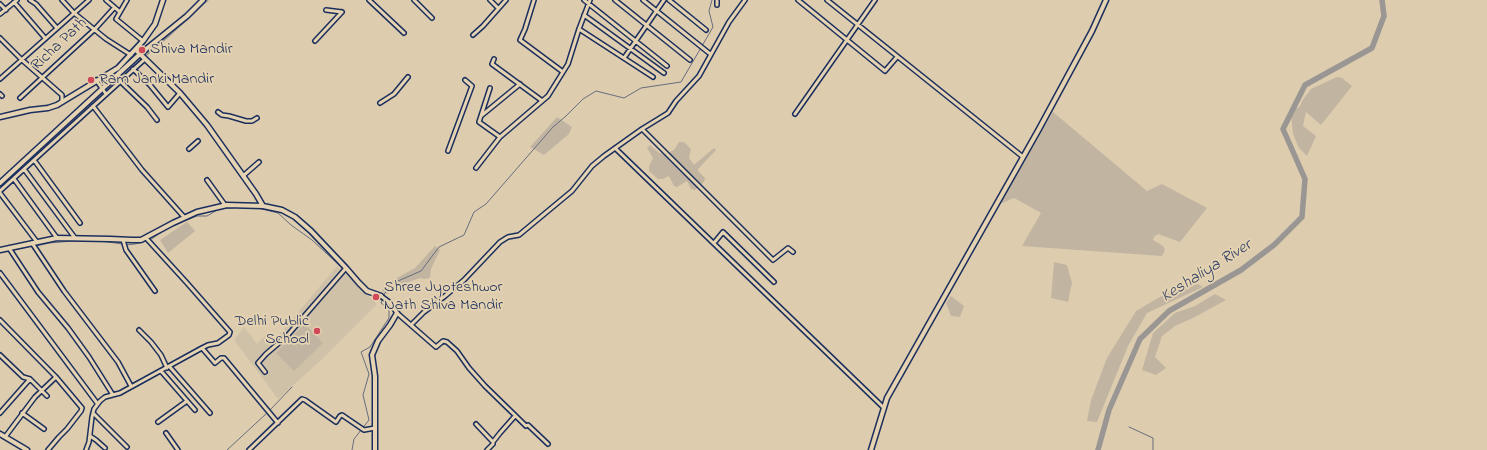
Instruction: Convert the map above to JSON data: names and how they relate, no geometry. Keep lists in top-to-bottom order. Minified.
{"streets":{"street":["Richa Path"]},"water":["Keshaliya River"],"places":["Shiva Mandir","Ram Janki Mandir","Shree Jyoteshwor Nath Shiva Mandir","Delhi Public School"]}
